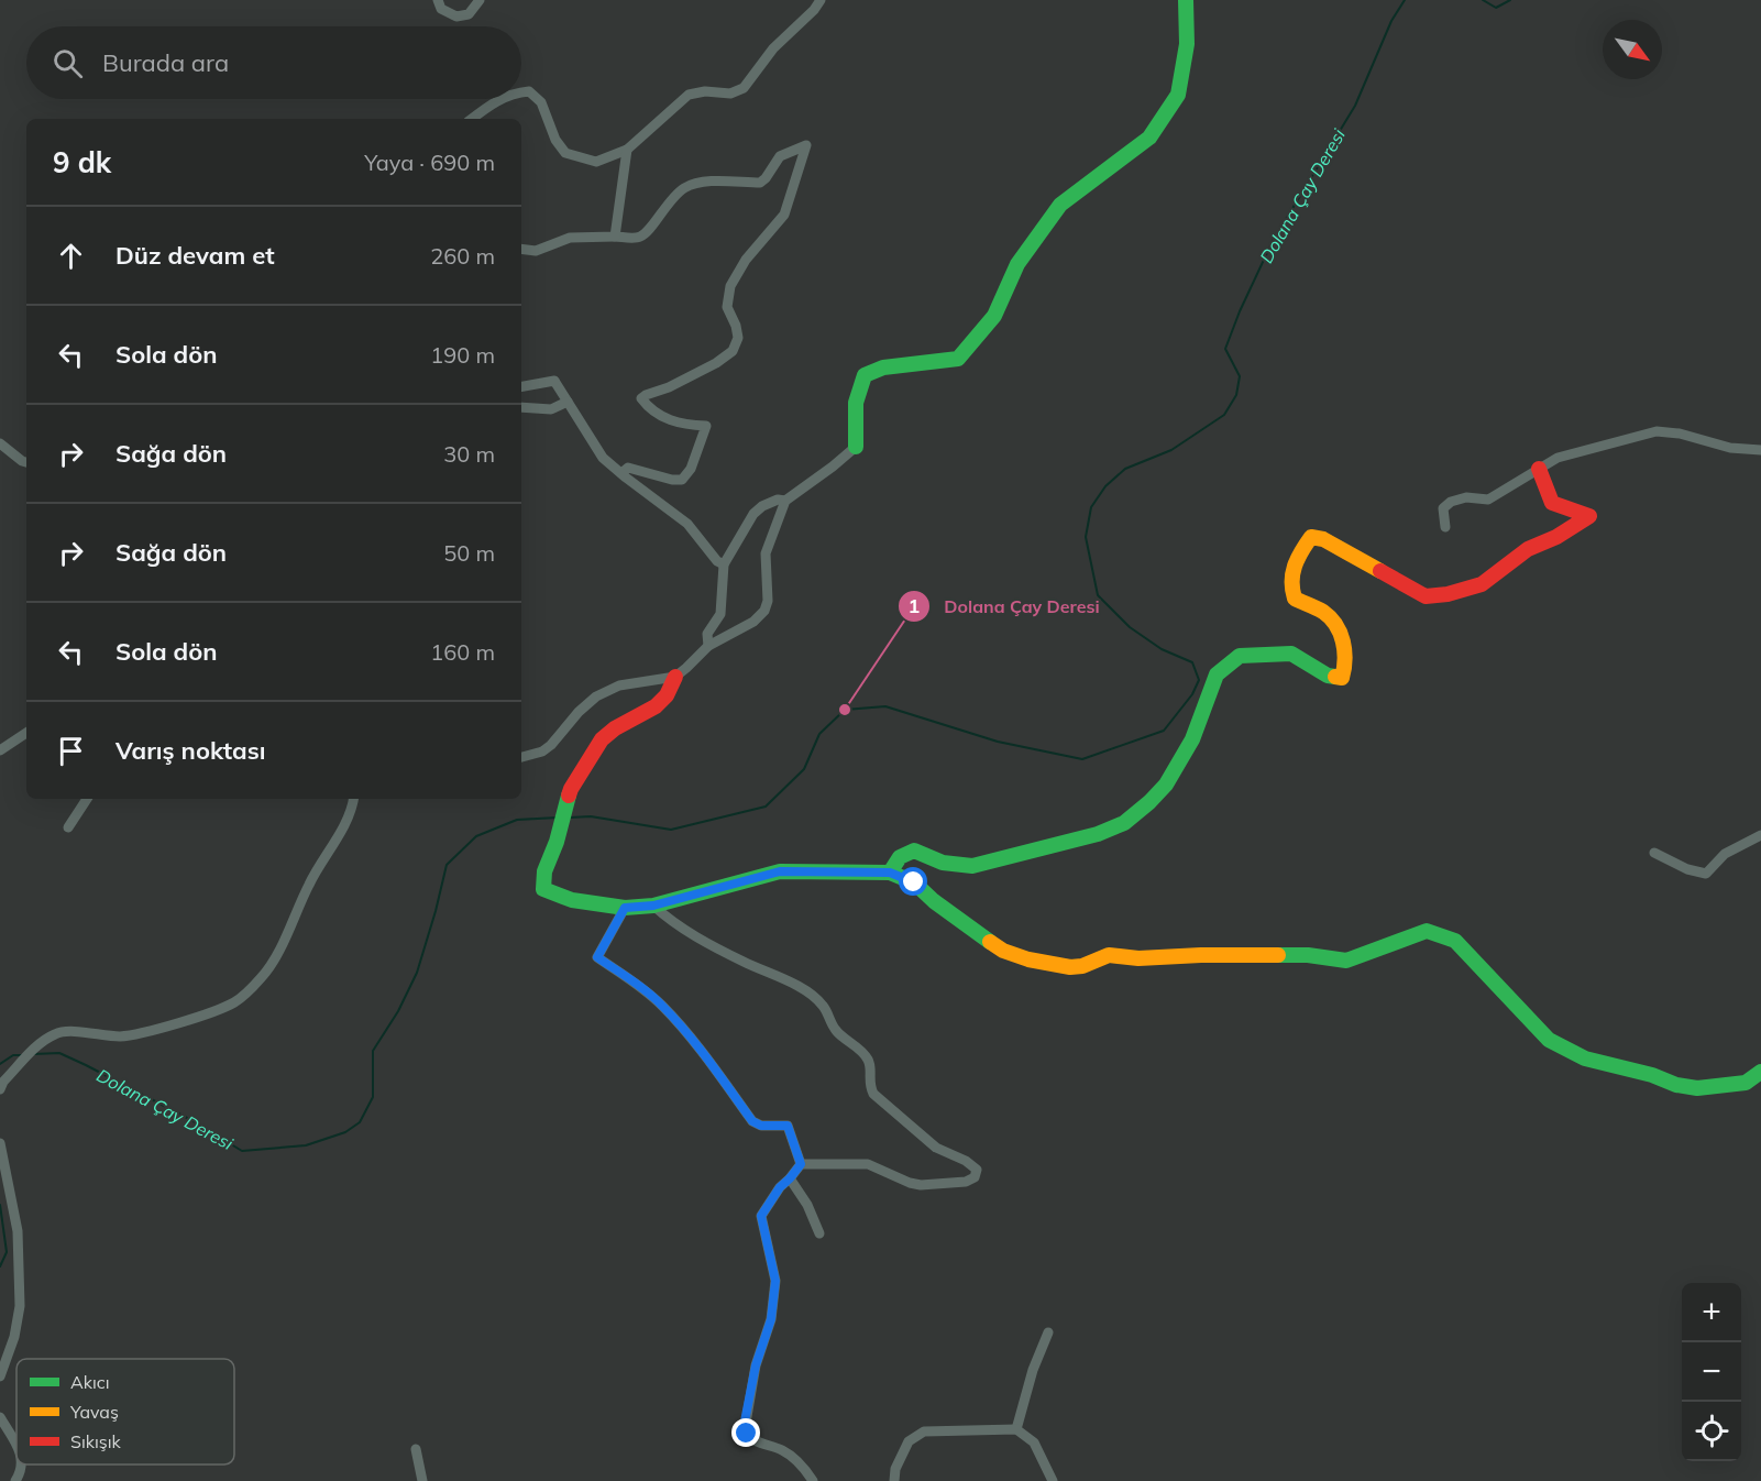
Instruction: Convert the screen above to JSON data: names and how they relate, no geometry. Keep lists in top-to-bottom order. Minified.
{"water":["Dolana Çay Deresi"],"places":["Dolana Çay Deresi"],"legend":["Akıcı","Yavaş","Sıkışık"],"north":"bottom right","page":{"search":"Burada ara","heading":["9 dk","Yaya · 690 m"],"list":[["Düz devam et","260 m"],["Sola dön","190 m"],["Sağa dön","30 m"],["Sağa dön","50 m"],["Sola dön","160 m"],"Varış noktası"],"map_buttons":["+","−"]}}
